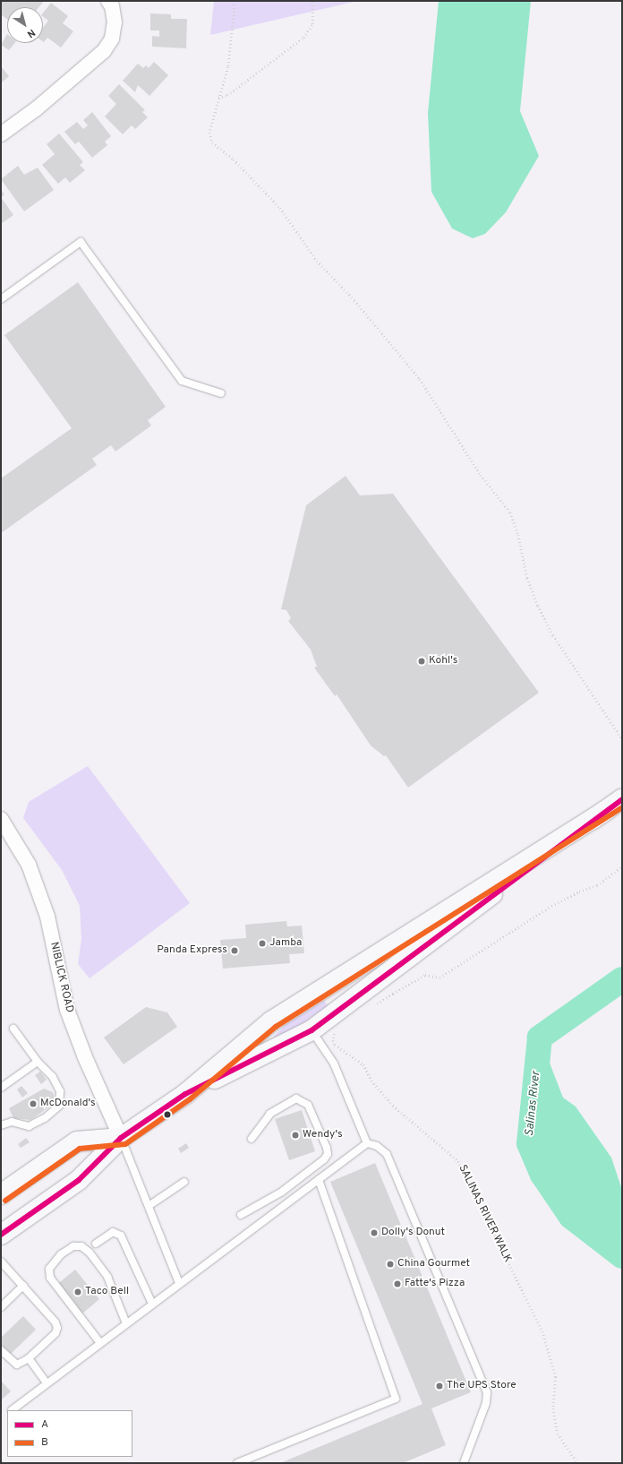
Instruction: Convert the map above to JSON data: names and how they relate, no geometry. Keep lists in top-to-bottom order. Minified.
{"streets":{"street":["NIBLICK ROAD"],"path":["SALINAS RIVER WALK"]},"water":["Salinas River"],"places":["Kohl's","Jamba","Panda Express","McDonald's","Wendy's","Dolly's Donut","China Gourmet","Fatte's Pizza","Taco Bell","The UPS Store"],"lines":["transit line A","transit line B"],"legend":["A","B"],"north":"bottom right"}
